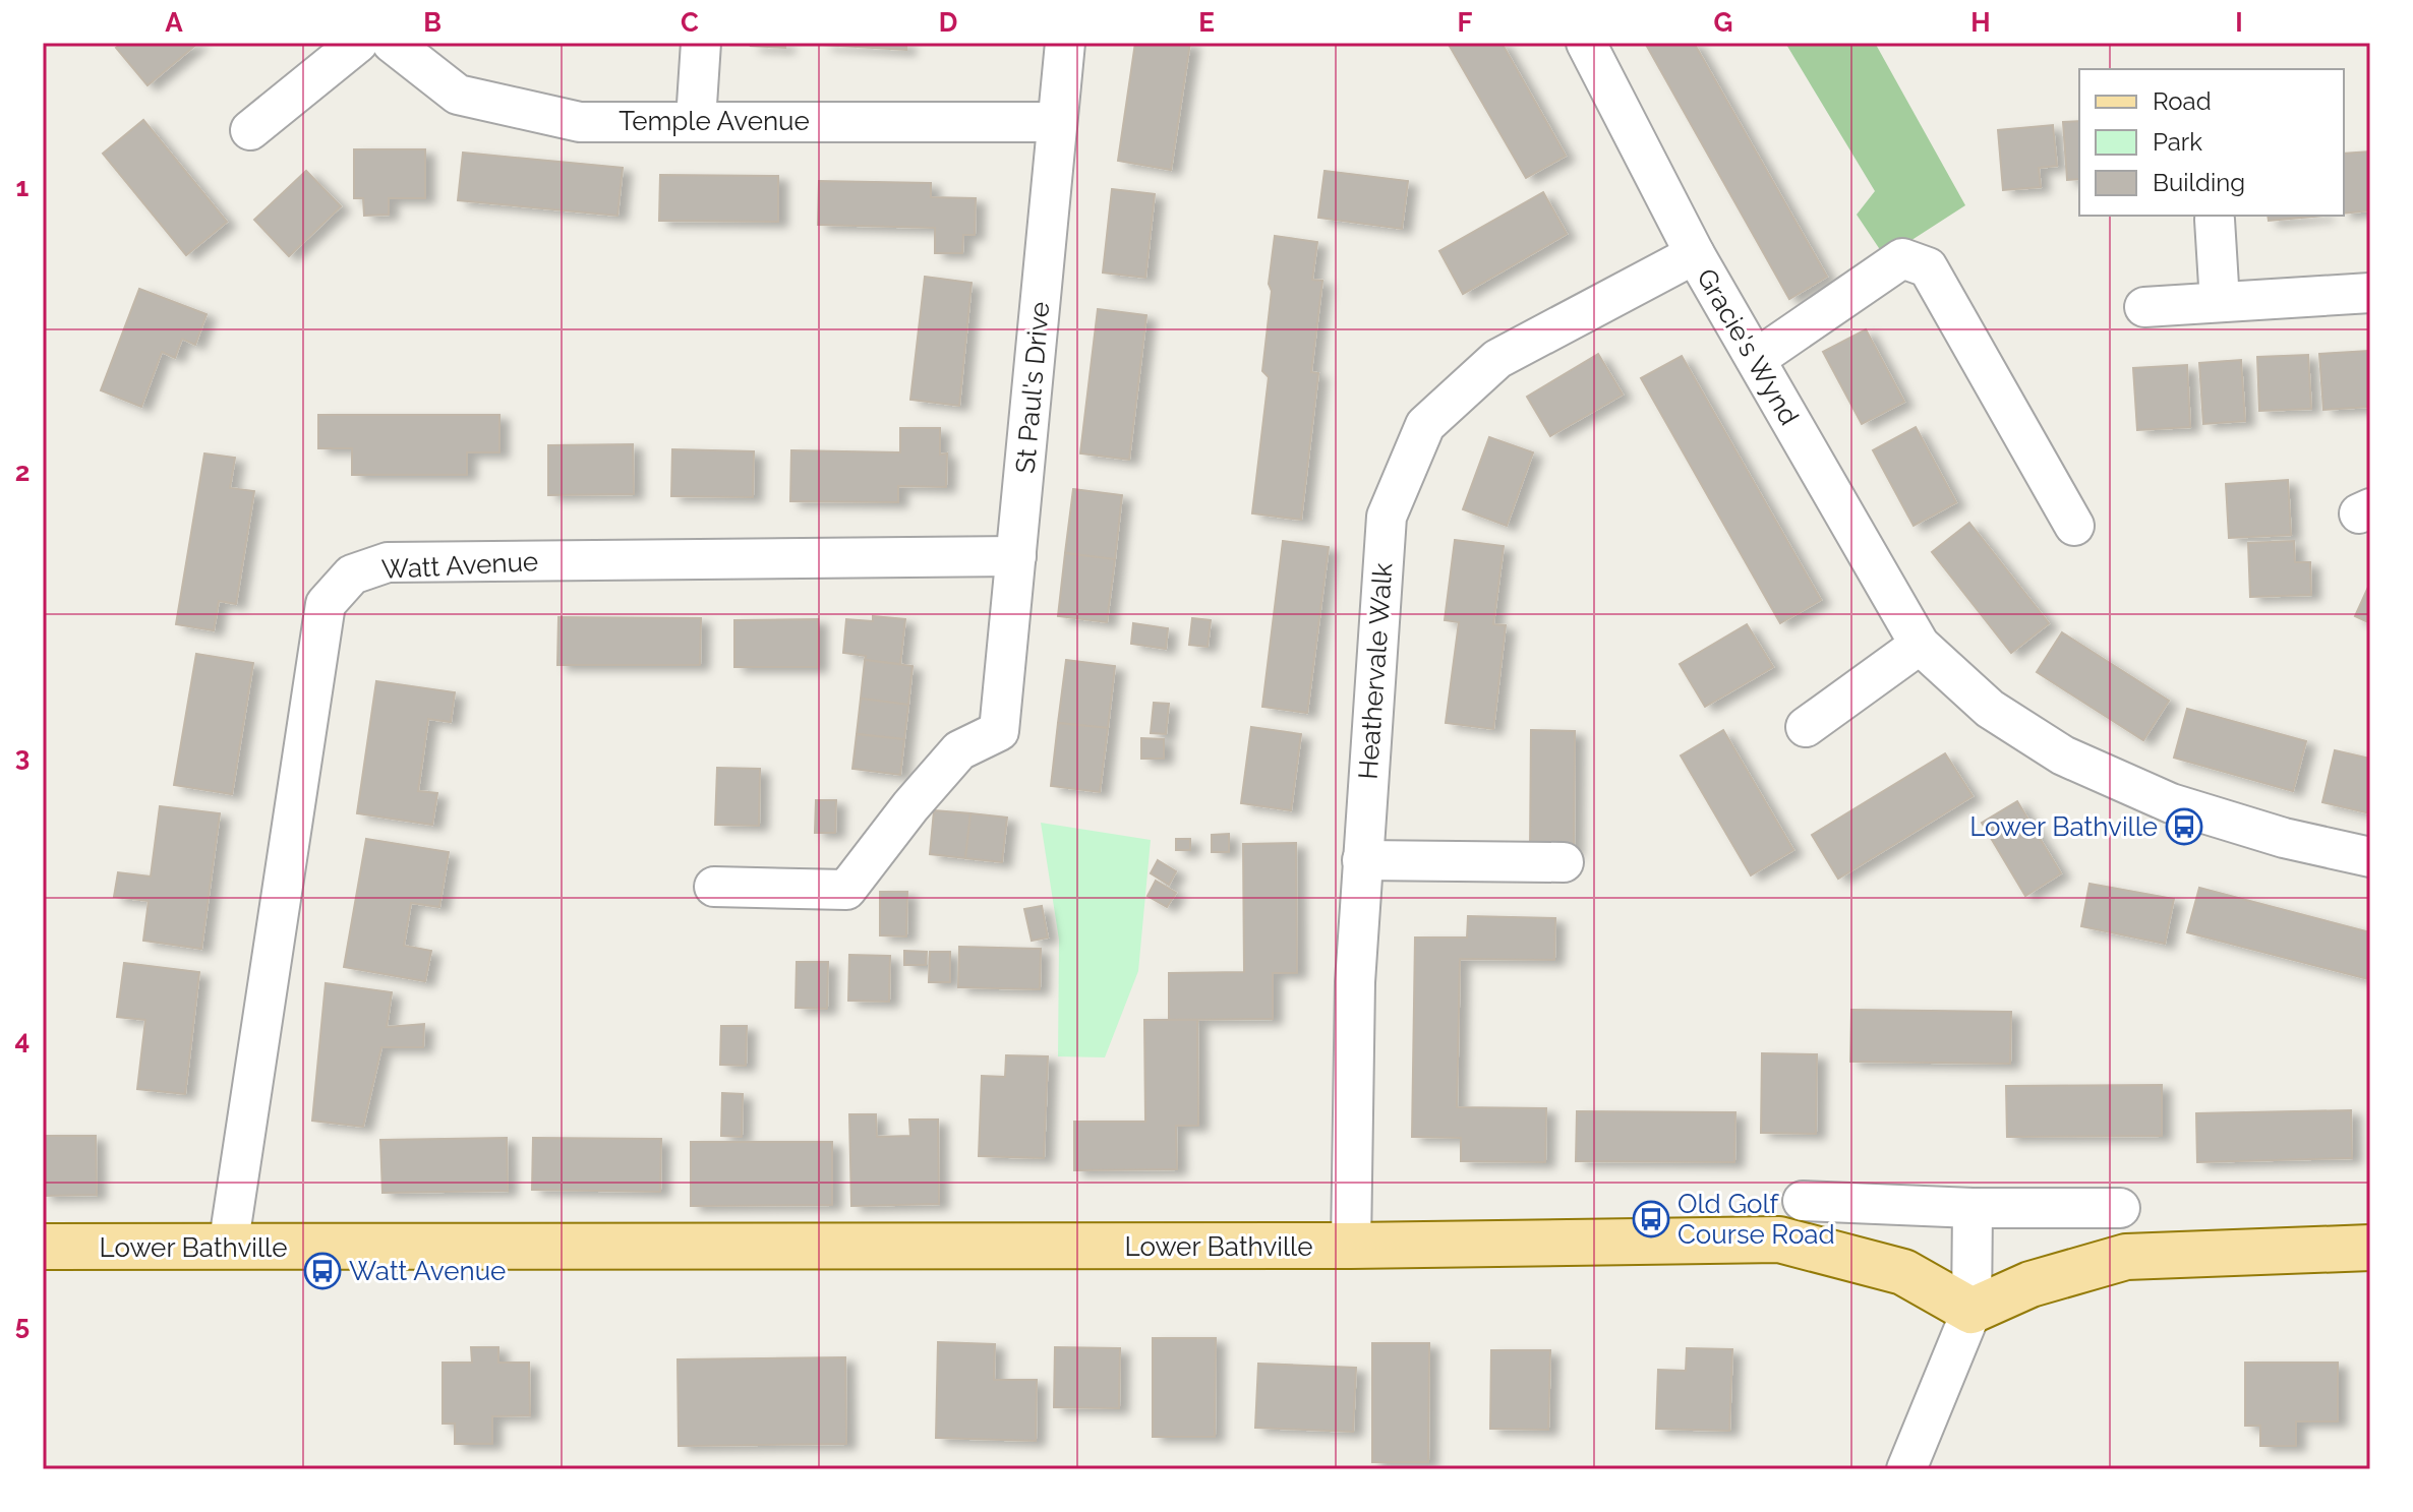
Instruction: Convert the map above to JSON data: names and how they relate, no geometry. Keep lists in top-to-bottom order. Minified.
{"streets":{"main road":["Lower Bathville"],"street":["Temple Avenue","Gracie's Wynd","St Paul's Drive","Watt Avenue","Heathervale Walk"]},"crossings":[["Temple Avenue","St Paul's Drive"],["Gracie's Wynd","Heathervale Walk"],["St Paul's Drive","Watt Avenue"],["Watt Avenue","Lower Bathville"],["Heathervale Walk","Lower Bathville"]],"places":{"bus stop":["Lower Bathville","Old Golf Course Road","Watt Avenue"]},"legend":["Road","Park","Building"],"grid":{"columns":["A","B","C","D","E","F","G","H","I"],"rows":["1","2","3","4","5"]}}
